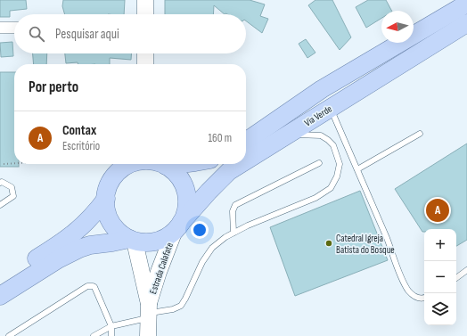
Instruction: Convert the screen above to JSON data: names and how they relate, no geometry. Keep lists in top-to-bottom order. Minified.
{"streets":{"main road":["Via Verde"],"street":["Estrada Calafate"]},"crossings":[["Via Verde","Estrada Calafate"]],"places":["Catedral Igreja Batista do Bosque"],"north":"left","page":{"search":"Pesquisar aqui","heading":"Por perto","list":[{"mark":"A","name":"Contax","note":"Escritório","value":"160 m"}],"pins":"A","map_buttons":["+","−"]}}
